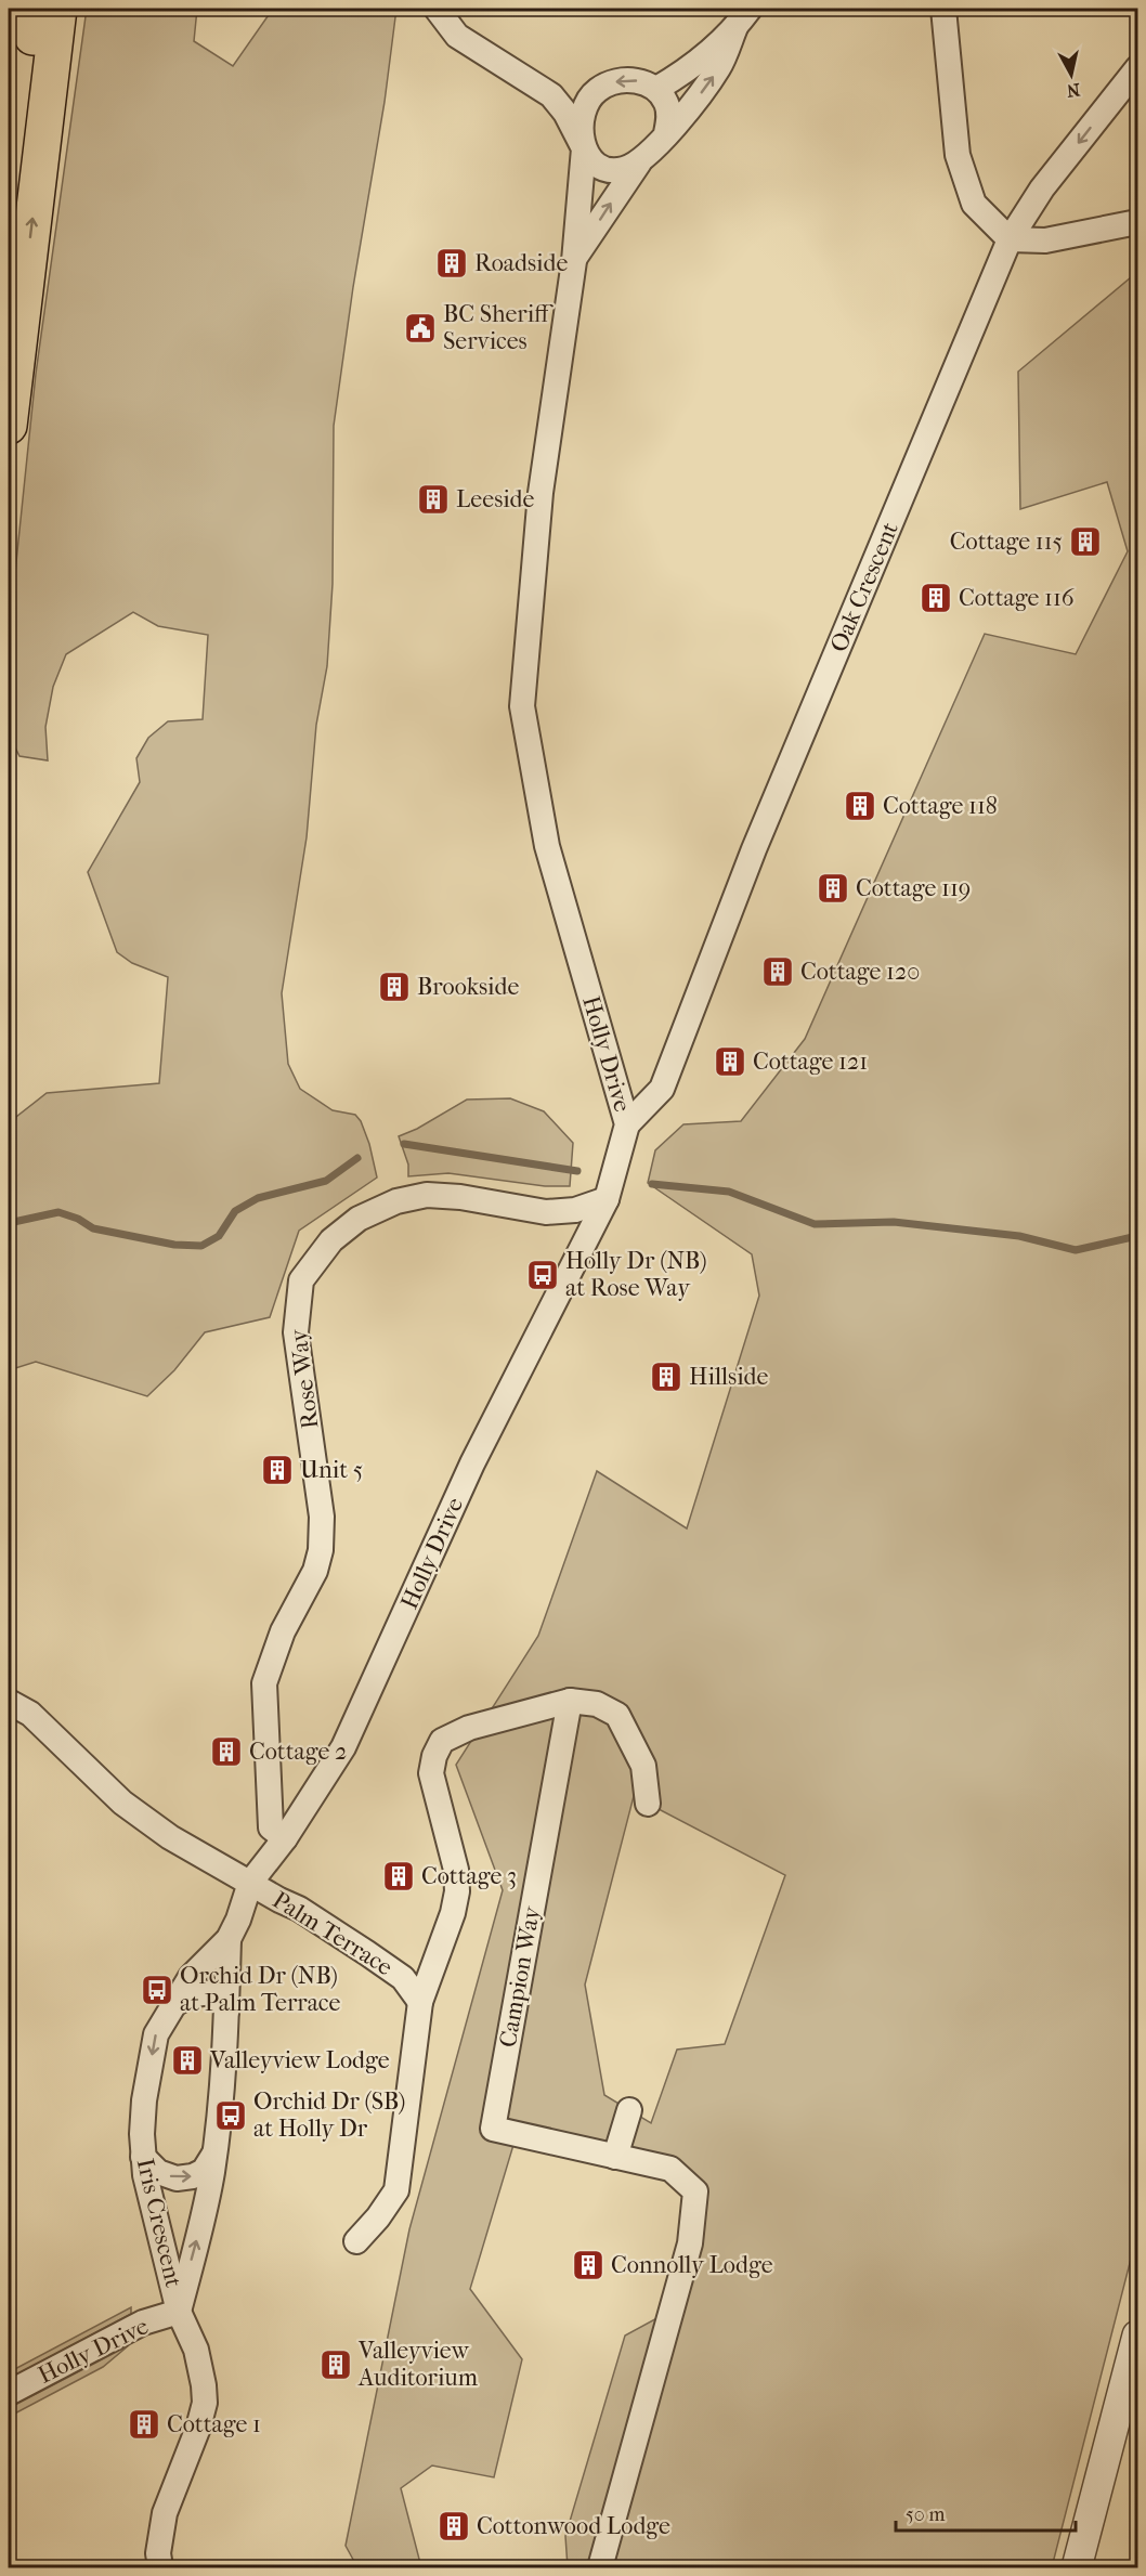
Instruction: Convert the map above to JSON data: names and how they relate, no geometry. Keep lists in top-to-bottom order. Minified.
{"streets":{"street":["Oak Crescent","Holly Drive","Rose Way","Palm Terrace","Campion Way","Iris Crescent"]},"crossings":[["Oak Crescent","Holly Drive"],["Holly Drive","Rose Way"],["Holly Drive","Palm Terrace"],["Holly Drive","Iris Crescent"],["Palm Terrace","Campion Way"],["Palm Terrace","Iris Crescent"]],"places":{"building":["Roadside","Leeside","Cottage 115","Cottage 116","Cottage 118","Cottage 119","Cottage 120","Brookside","Cottage 121","Hillside","Unit 5","Cottage 2","Cottage 3","Valleyview Lodge","Connolly Lodge","Valleyview Auditorium","Cottage 1","Cottonwood Lodge"],"public building":["BC Sheriff Services"],"bus stop":["Holly Dr (NB) at Rose Way","Orchid Dr (NB) at Palm Terrace","Orchid Dr (SB) at Holly Dr"]},"scale_bar":"50 m","north":"bottom"}
